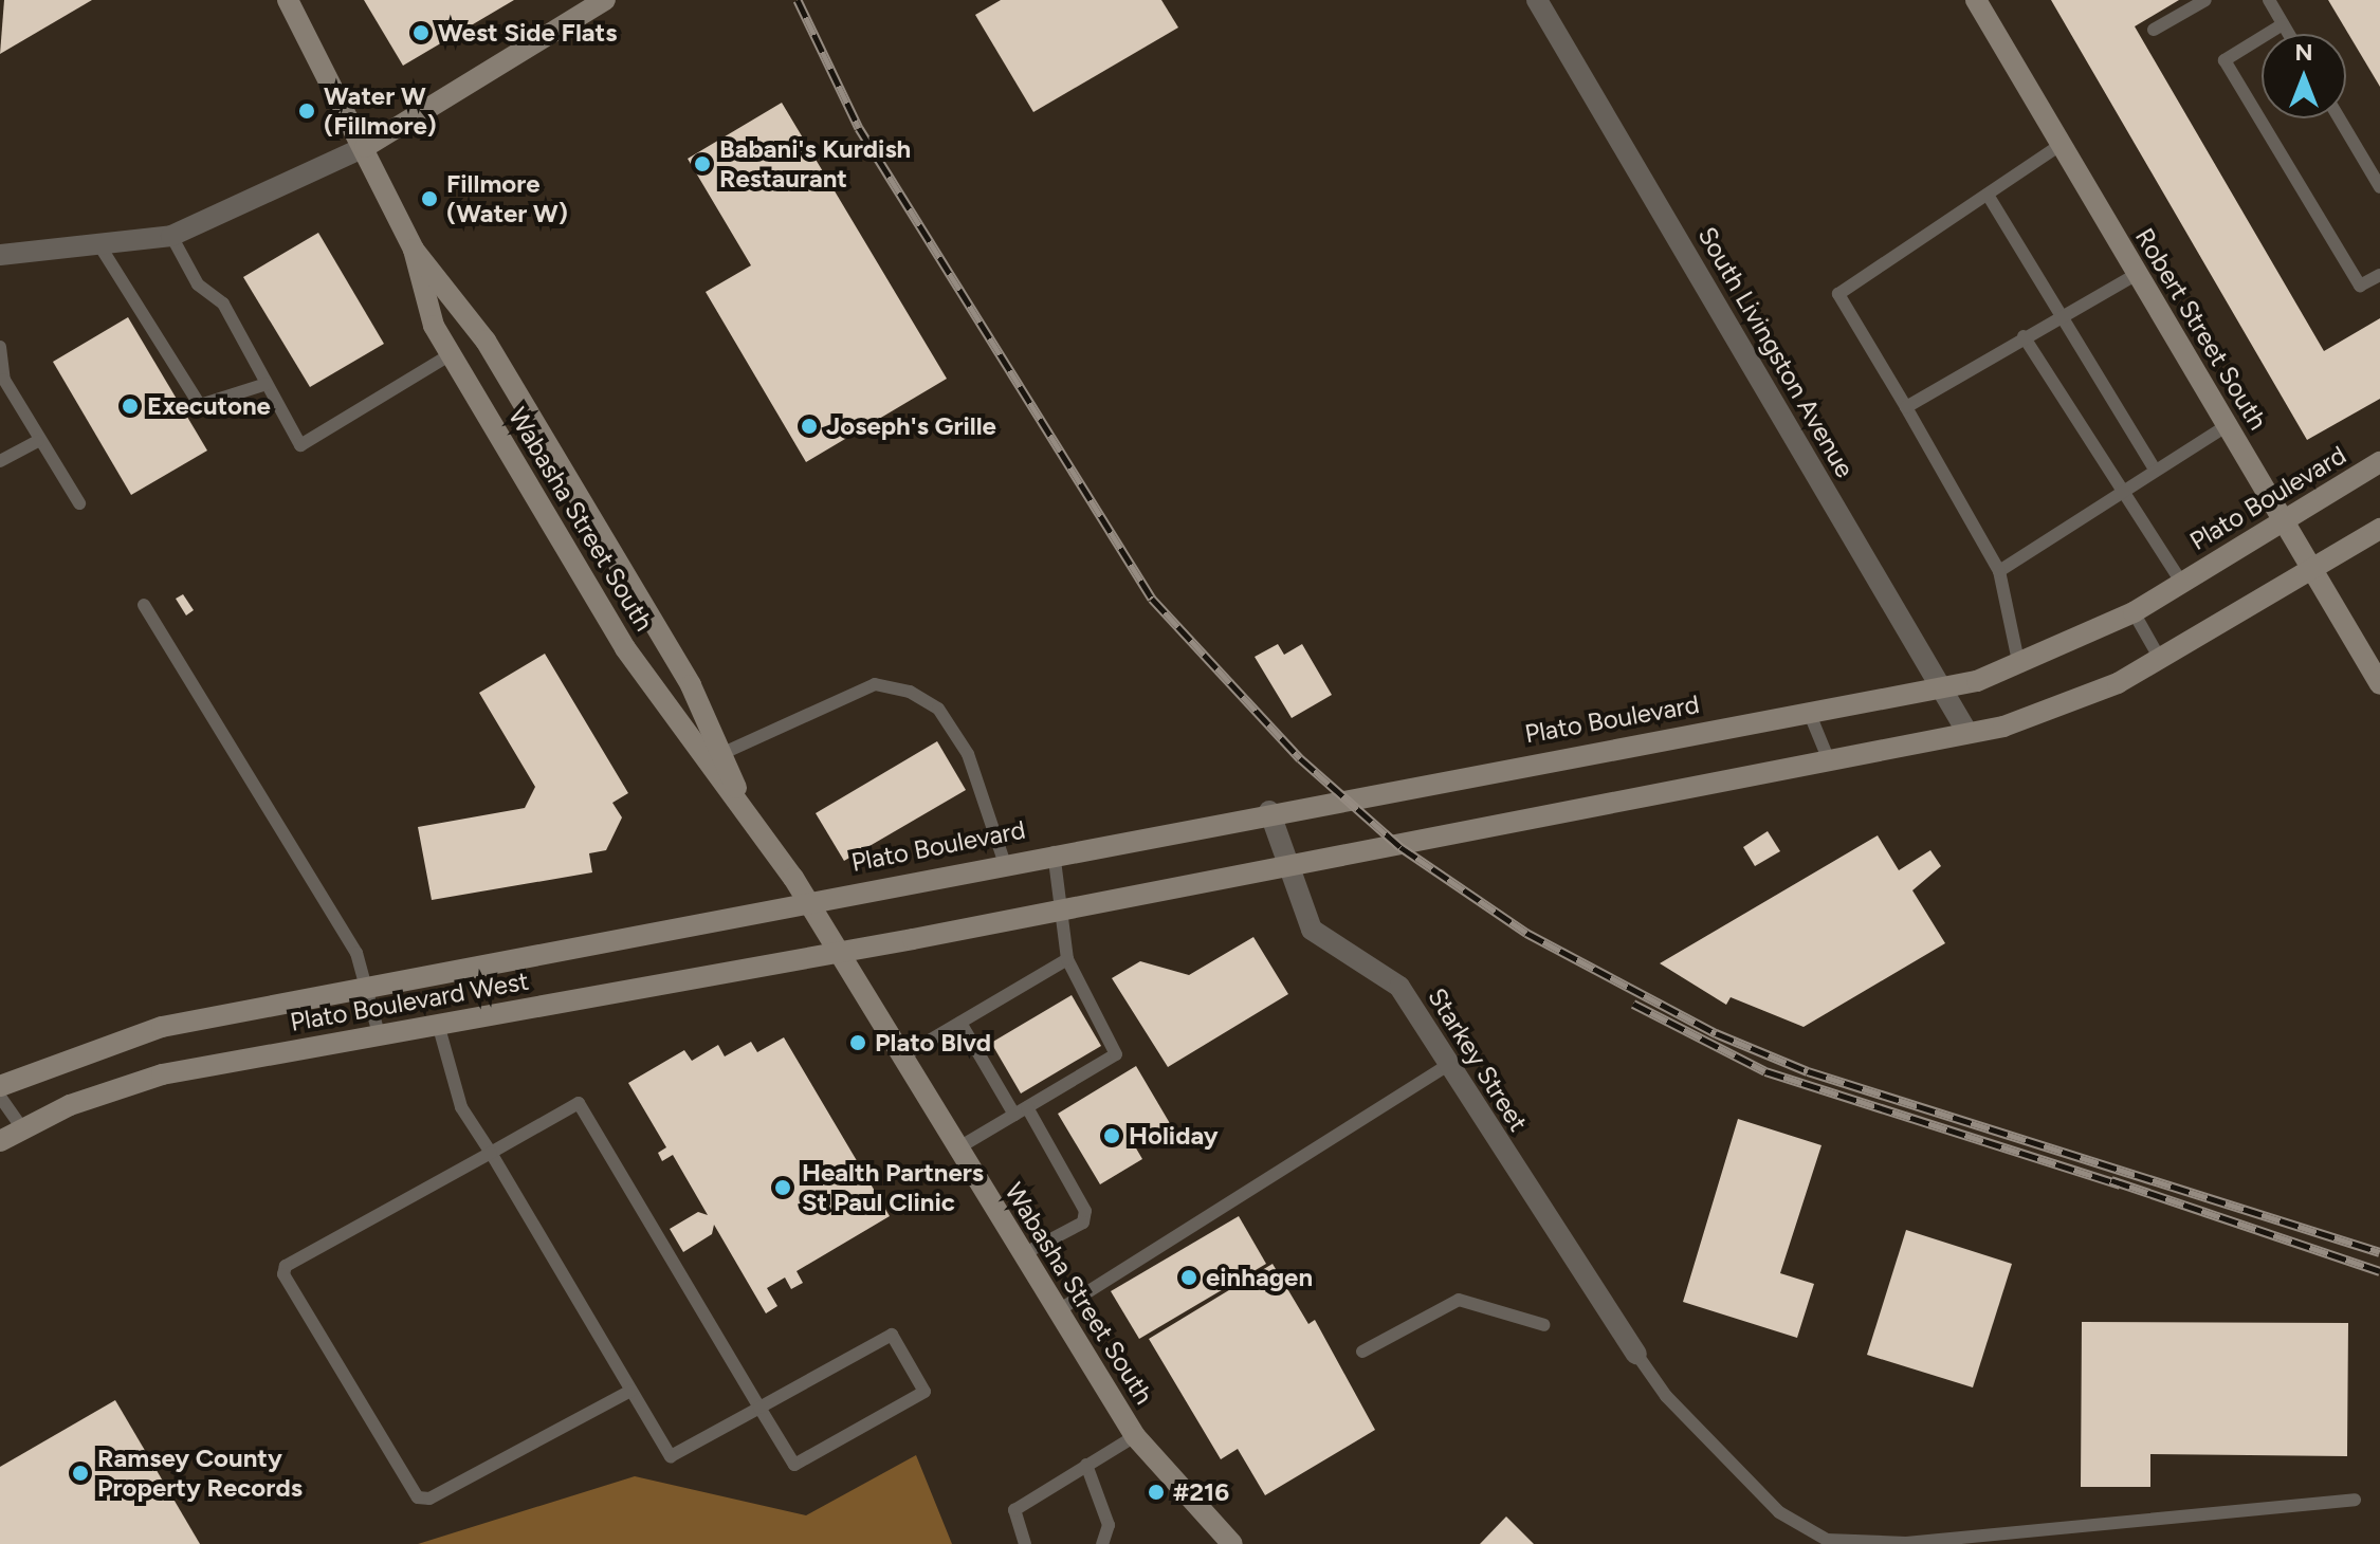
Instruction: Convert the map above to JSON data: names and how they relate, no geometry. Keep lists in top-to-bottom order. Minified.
{"streets":{"main road":["Robert Street South","Plato Boulevard","Wabasha Street South","Plato Boulevard West"],"street":["South Livingston Avenue","Starkey Street"]},"crossings":[["Robert Street South","Plato Boulevard"],["South Livingston Avenue","Plato Boulevard"],["Plato Boulevard","Wabasha Street South"],["Plato Boulevard","Plato Boulevard West"],["Plato Boulevard","Starkey Street"],["Wabasha Street South","Plato Boulevard West"]],"places":["West Side Flats","Water W (Fillmore)","Babani's Kurdish Restaurant","Fillmore (Water W)","Executone","Joseph's Grille","Plato Blvd","Holiday","Health Partners St Paul Clinic","einhagen","Ramsey County Property Records","#216"],"north":"top"}
